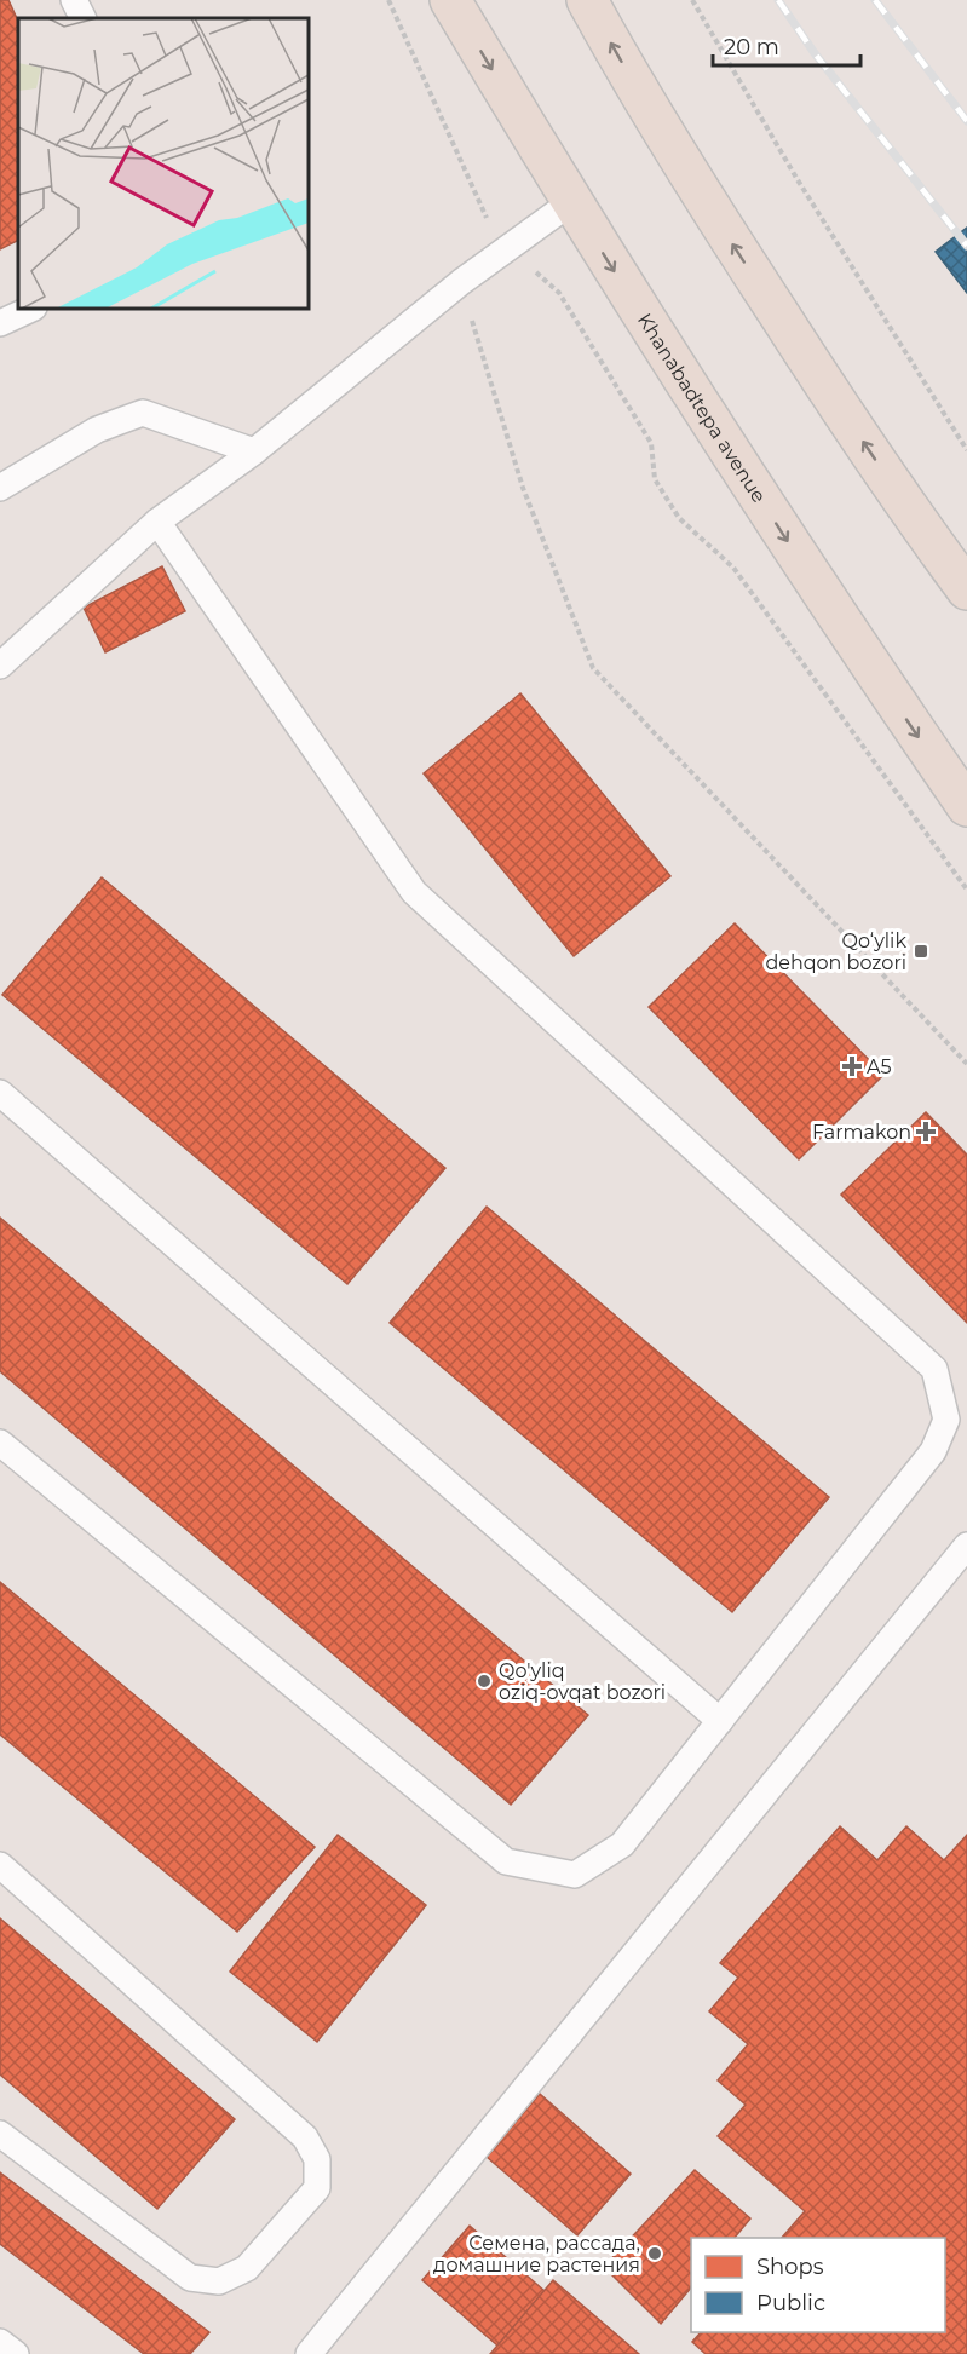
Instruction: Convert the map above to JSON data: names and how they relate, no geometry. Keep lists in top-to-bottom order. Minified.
{"streets":{"highway":["Khanabadtepa avenue"]},"places":{"transit":["Qo‘ylik dehqon bozori"],"health":["A5","Farmakon"],"other":["Qo'yliq oziq-ovqat bozori","Семена, рассада, домашние растения"]},"legend":["Shops","Public"],"scale_bar":"20 m"}
